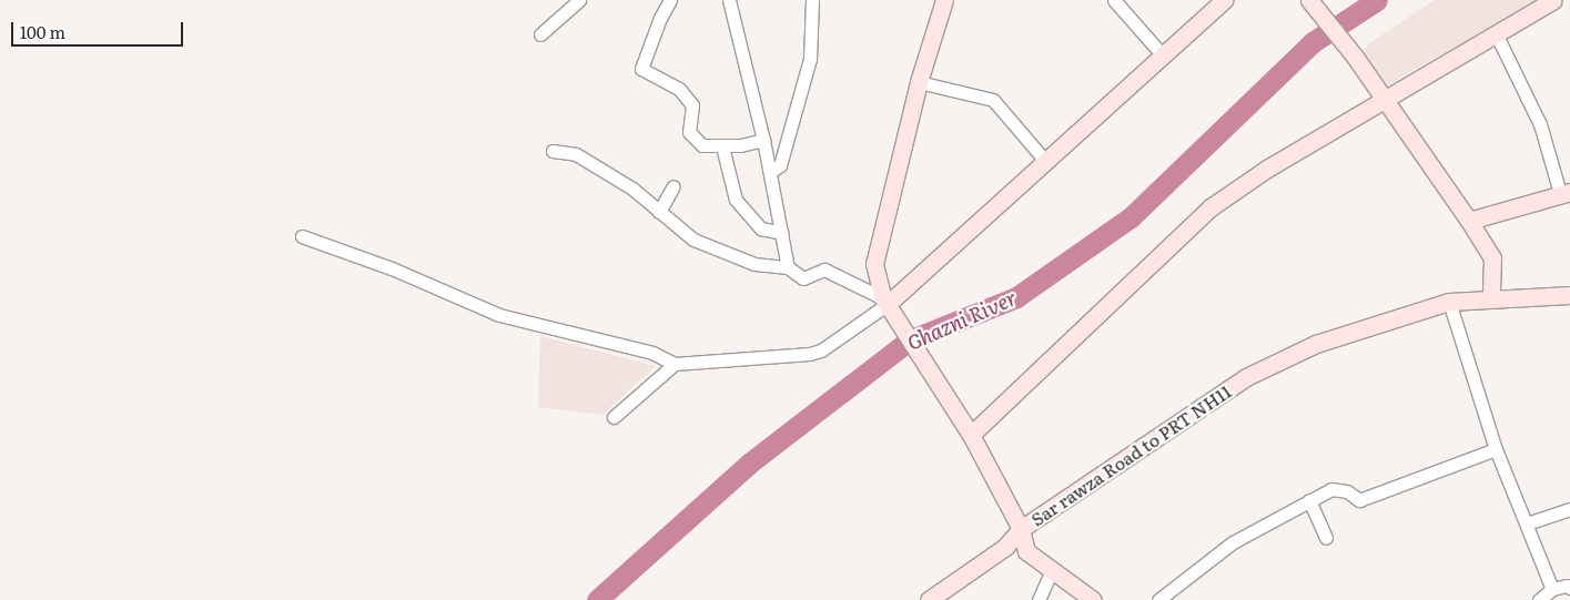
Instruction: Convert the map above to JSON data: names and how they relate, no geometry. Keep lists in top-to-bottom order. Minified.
{"streets":{"street":["Sar rawza Road to PRT NH11"]},"water":["Ghazni River"],"scale_bar":"100 m"}
